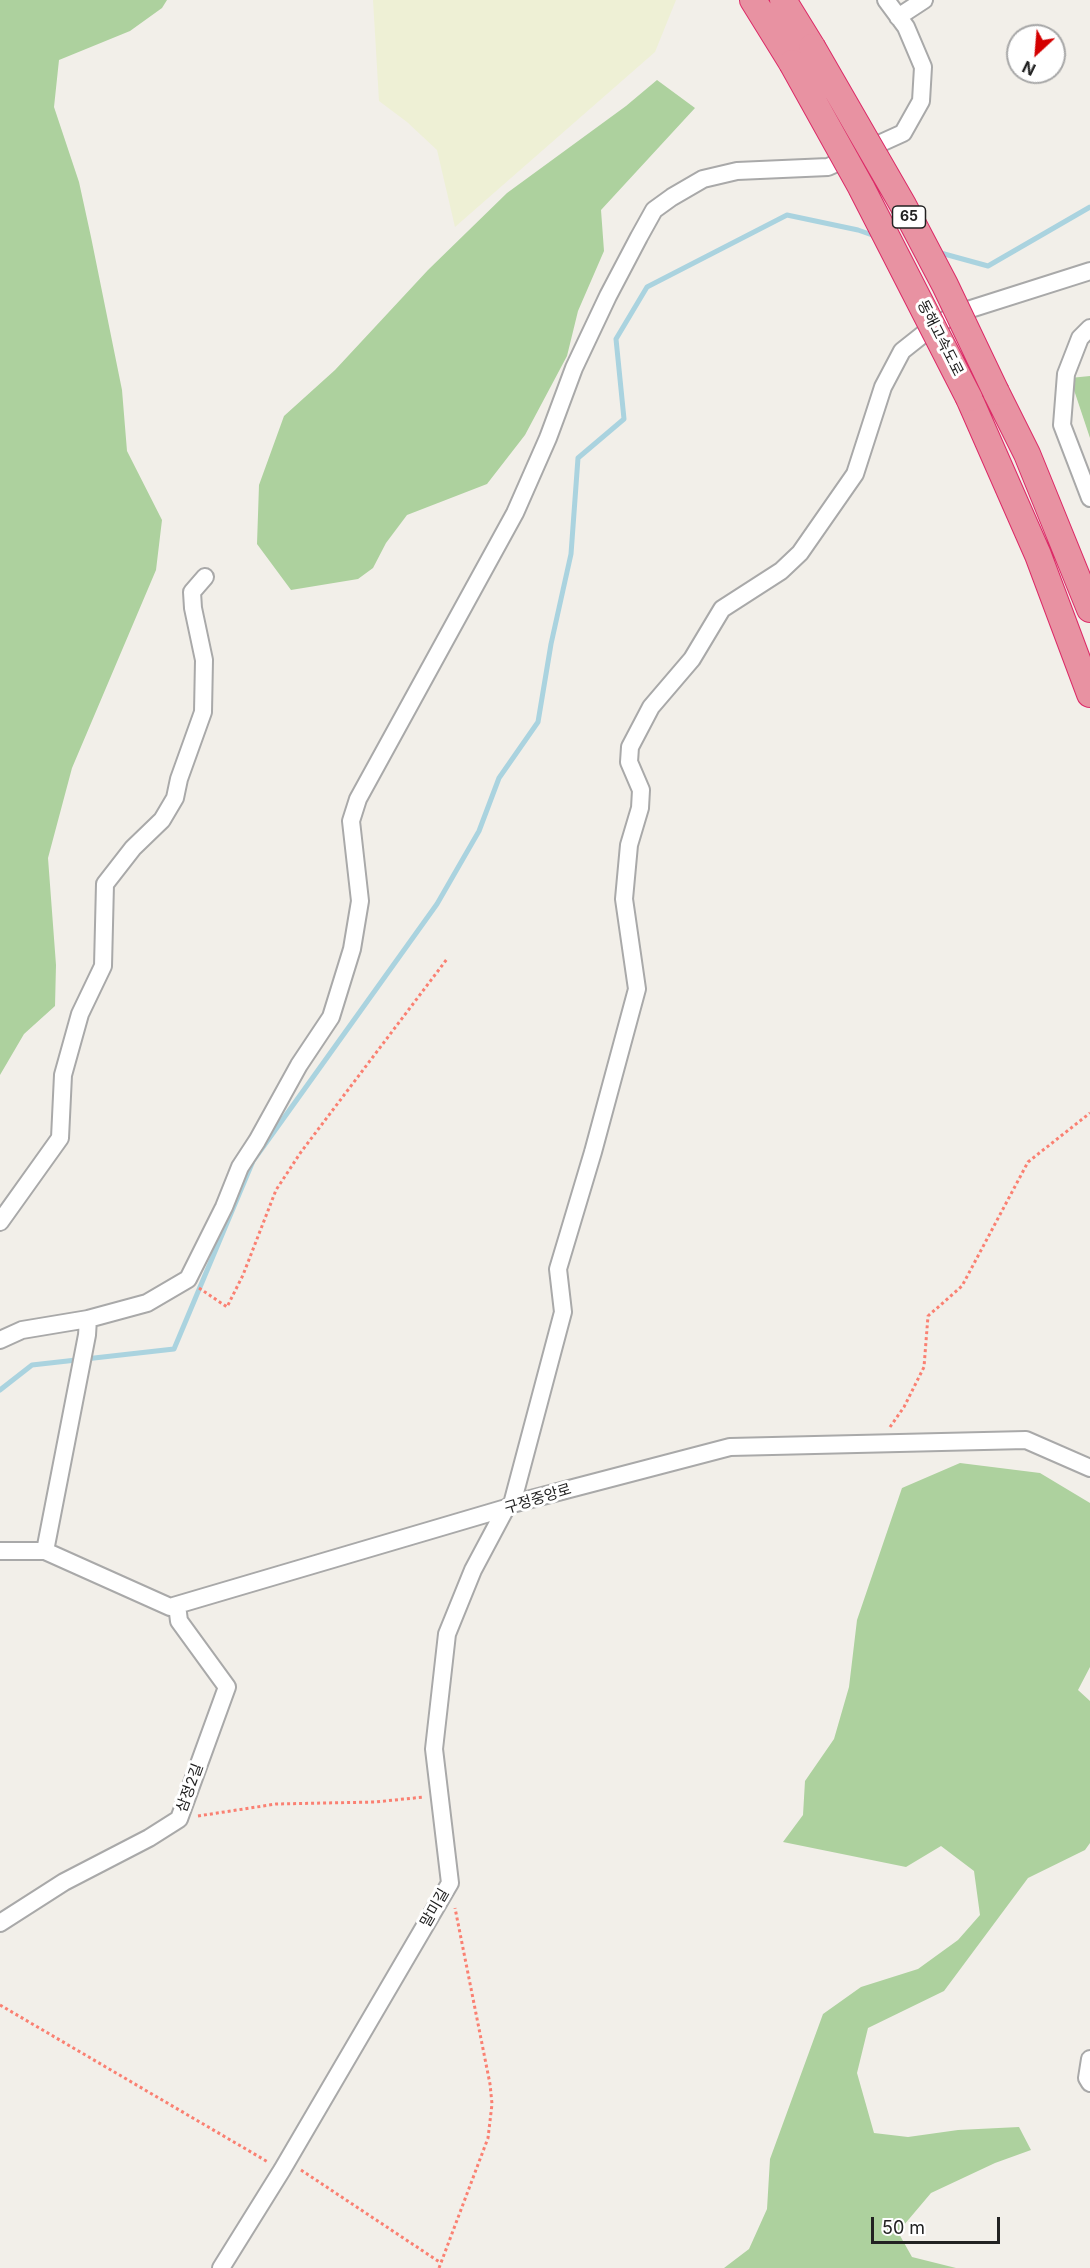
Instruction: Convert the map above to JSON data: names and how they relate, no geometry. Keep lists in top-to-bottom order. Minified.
{"streets":{"highway":["65","동해고속도로"],"street":["구정중앙로","삼정2길","말미길"]},"crossings":[["구정중앙로","삼정2길"],["구정중앙로","말미길"]],"scale_bar":"50 m","north":"bottom left"}
